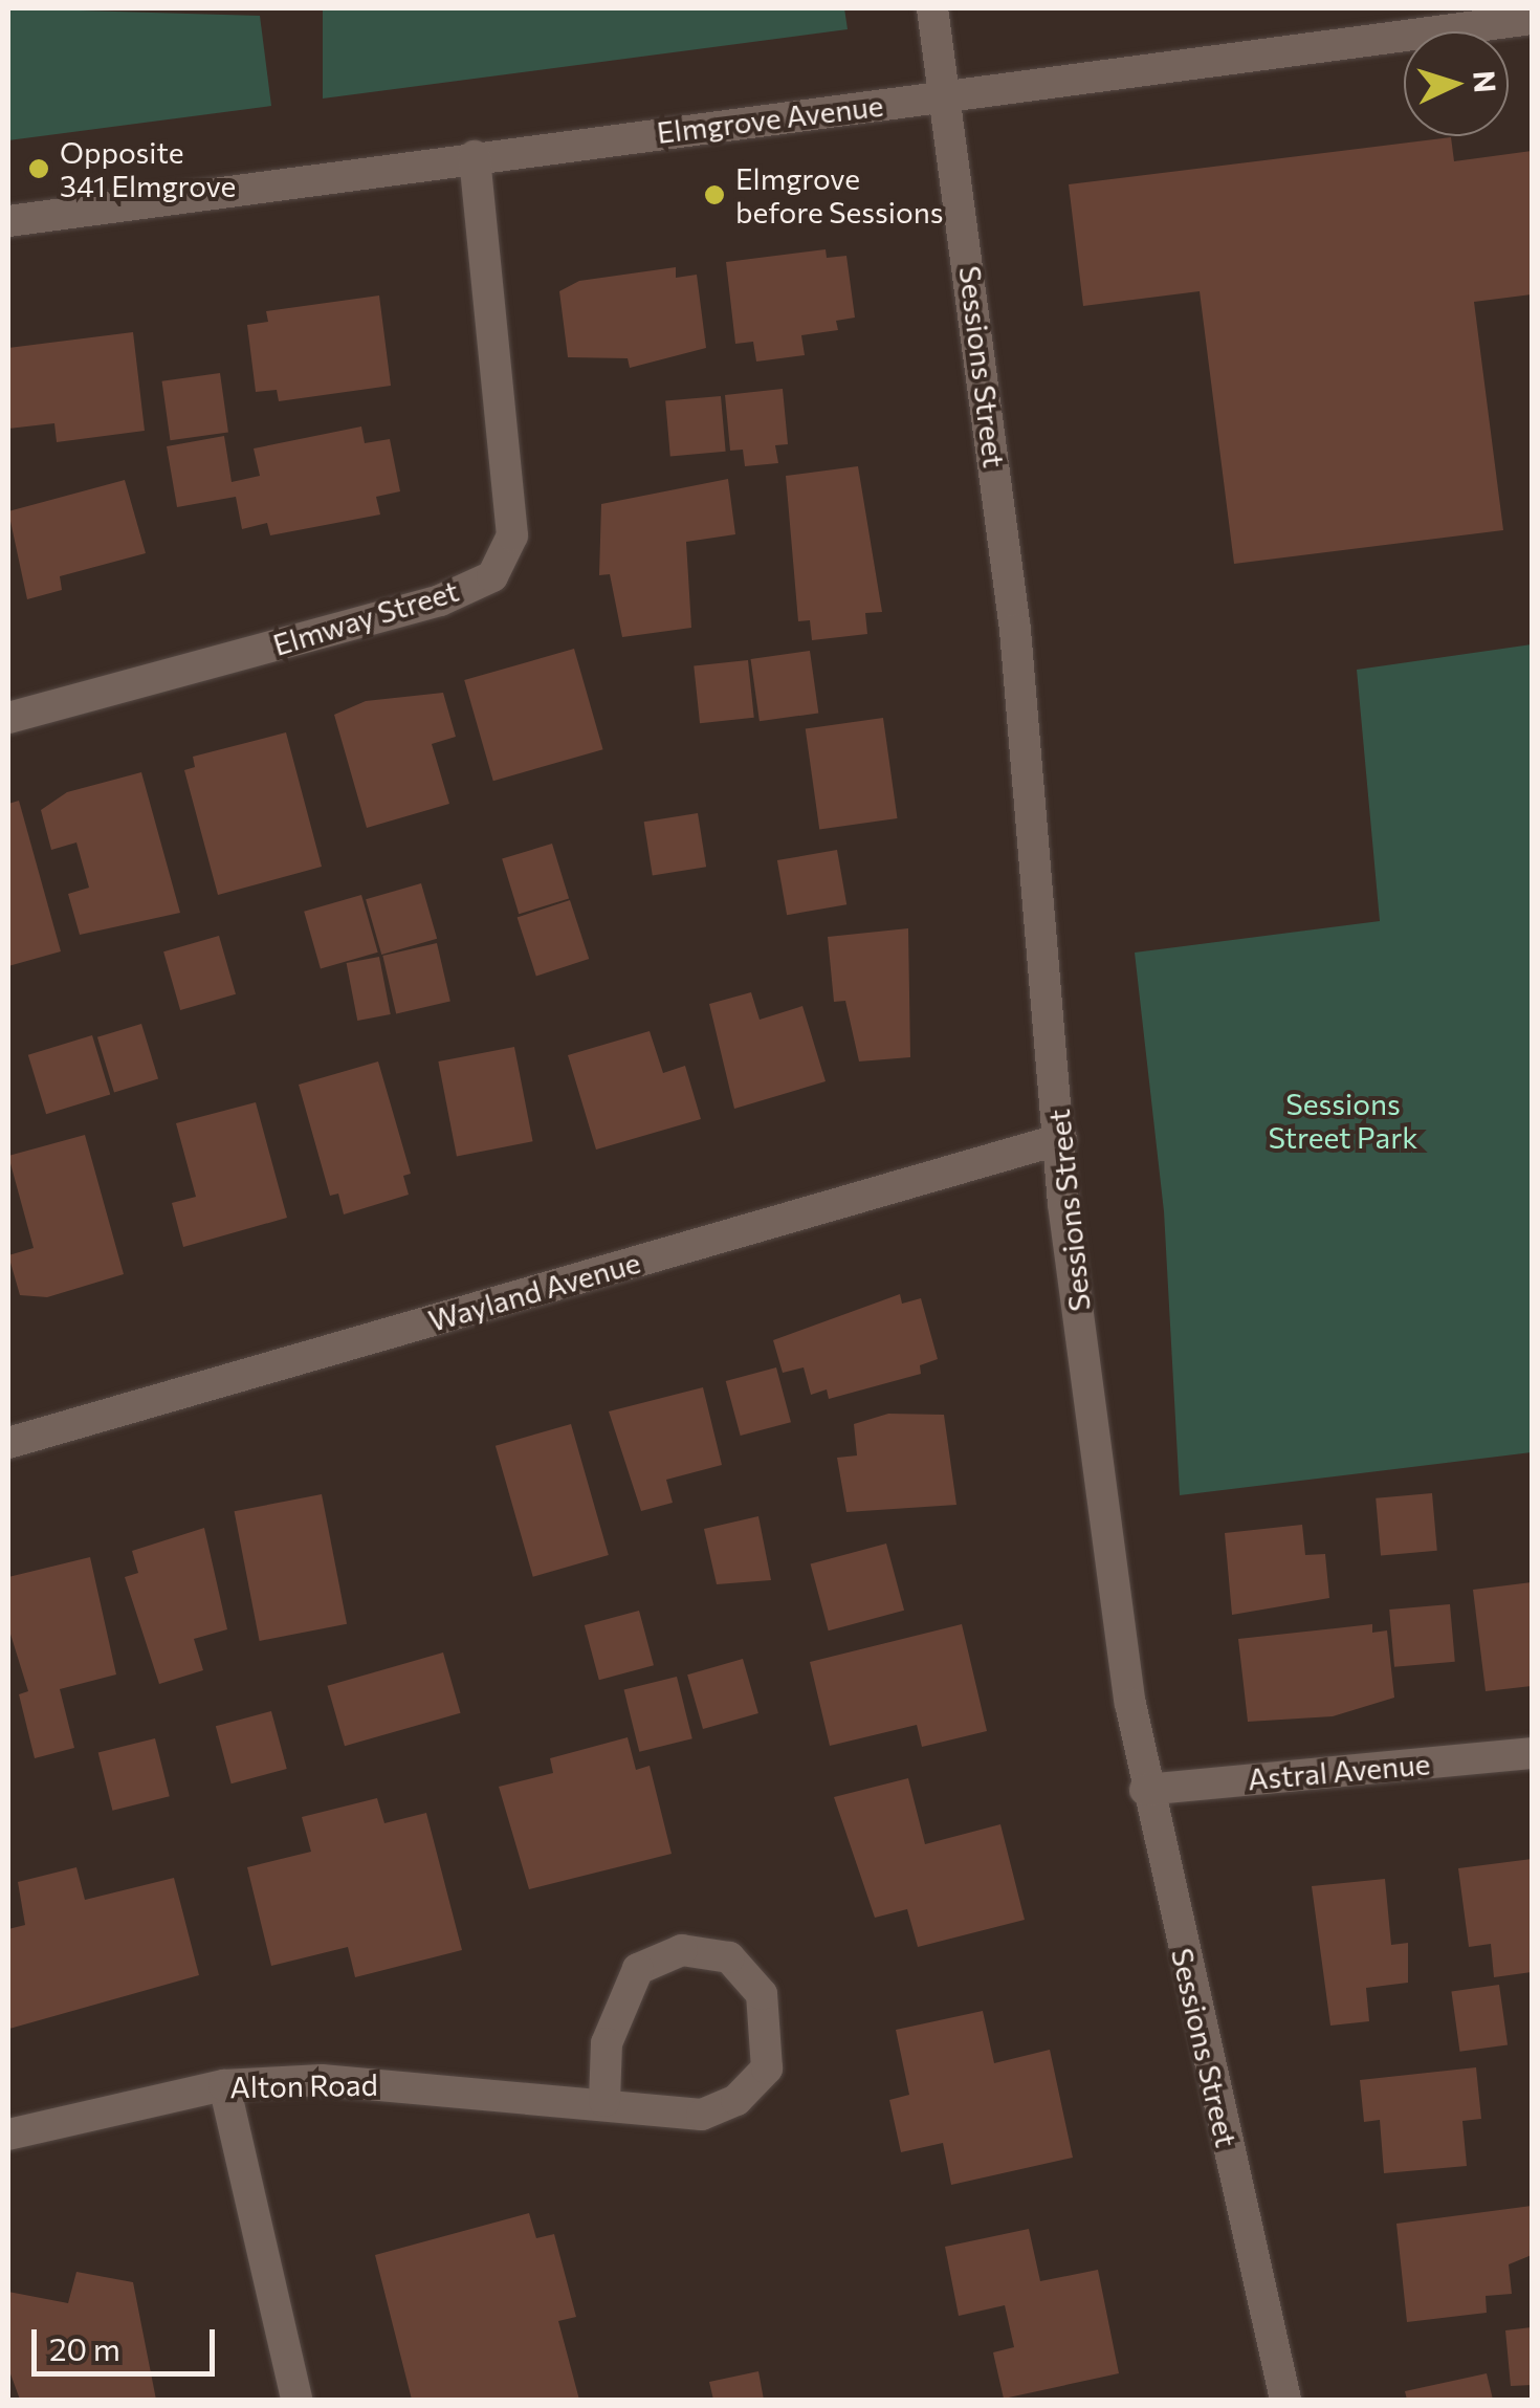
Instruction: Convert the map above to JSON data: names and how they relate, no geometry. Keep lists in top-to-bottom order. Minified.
{"streets":{"street":["Elmgrove Avenue","Sessions Street","Elmway Street","Wayland Avenue","Astral Avenue","Alton Road"]},"crossings":[["Elmgrove Avenue","Sessions Street"],["Elmgrove Avenue","Elmway Street"],["Sessions Street","Wayland Avenue"],["Sessions Street","Astral Avenue"]],"parks":["Sessions Street Park"],"places":["Opposite 341 Elmgrove","Elmgrove before Sessions"],"scale_bar":"20 m","north":"right"}
